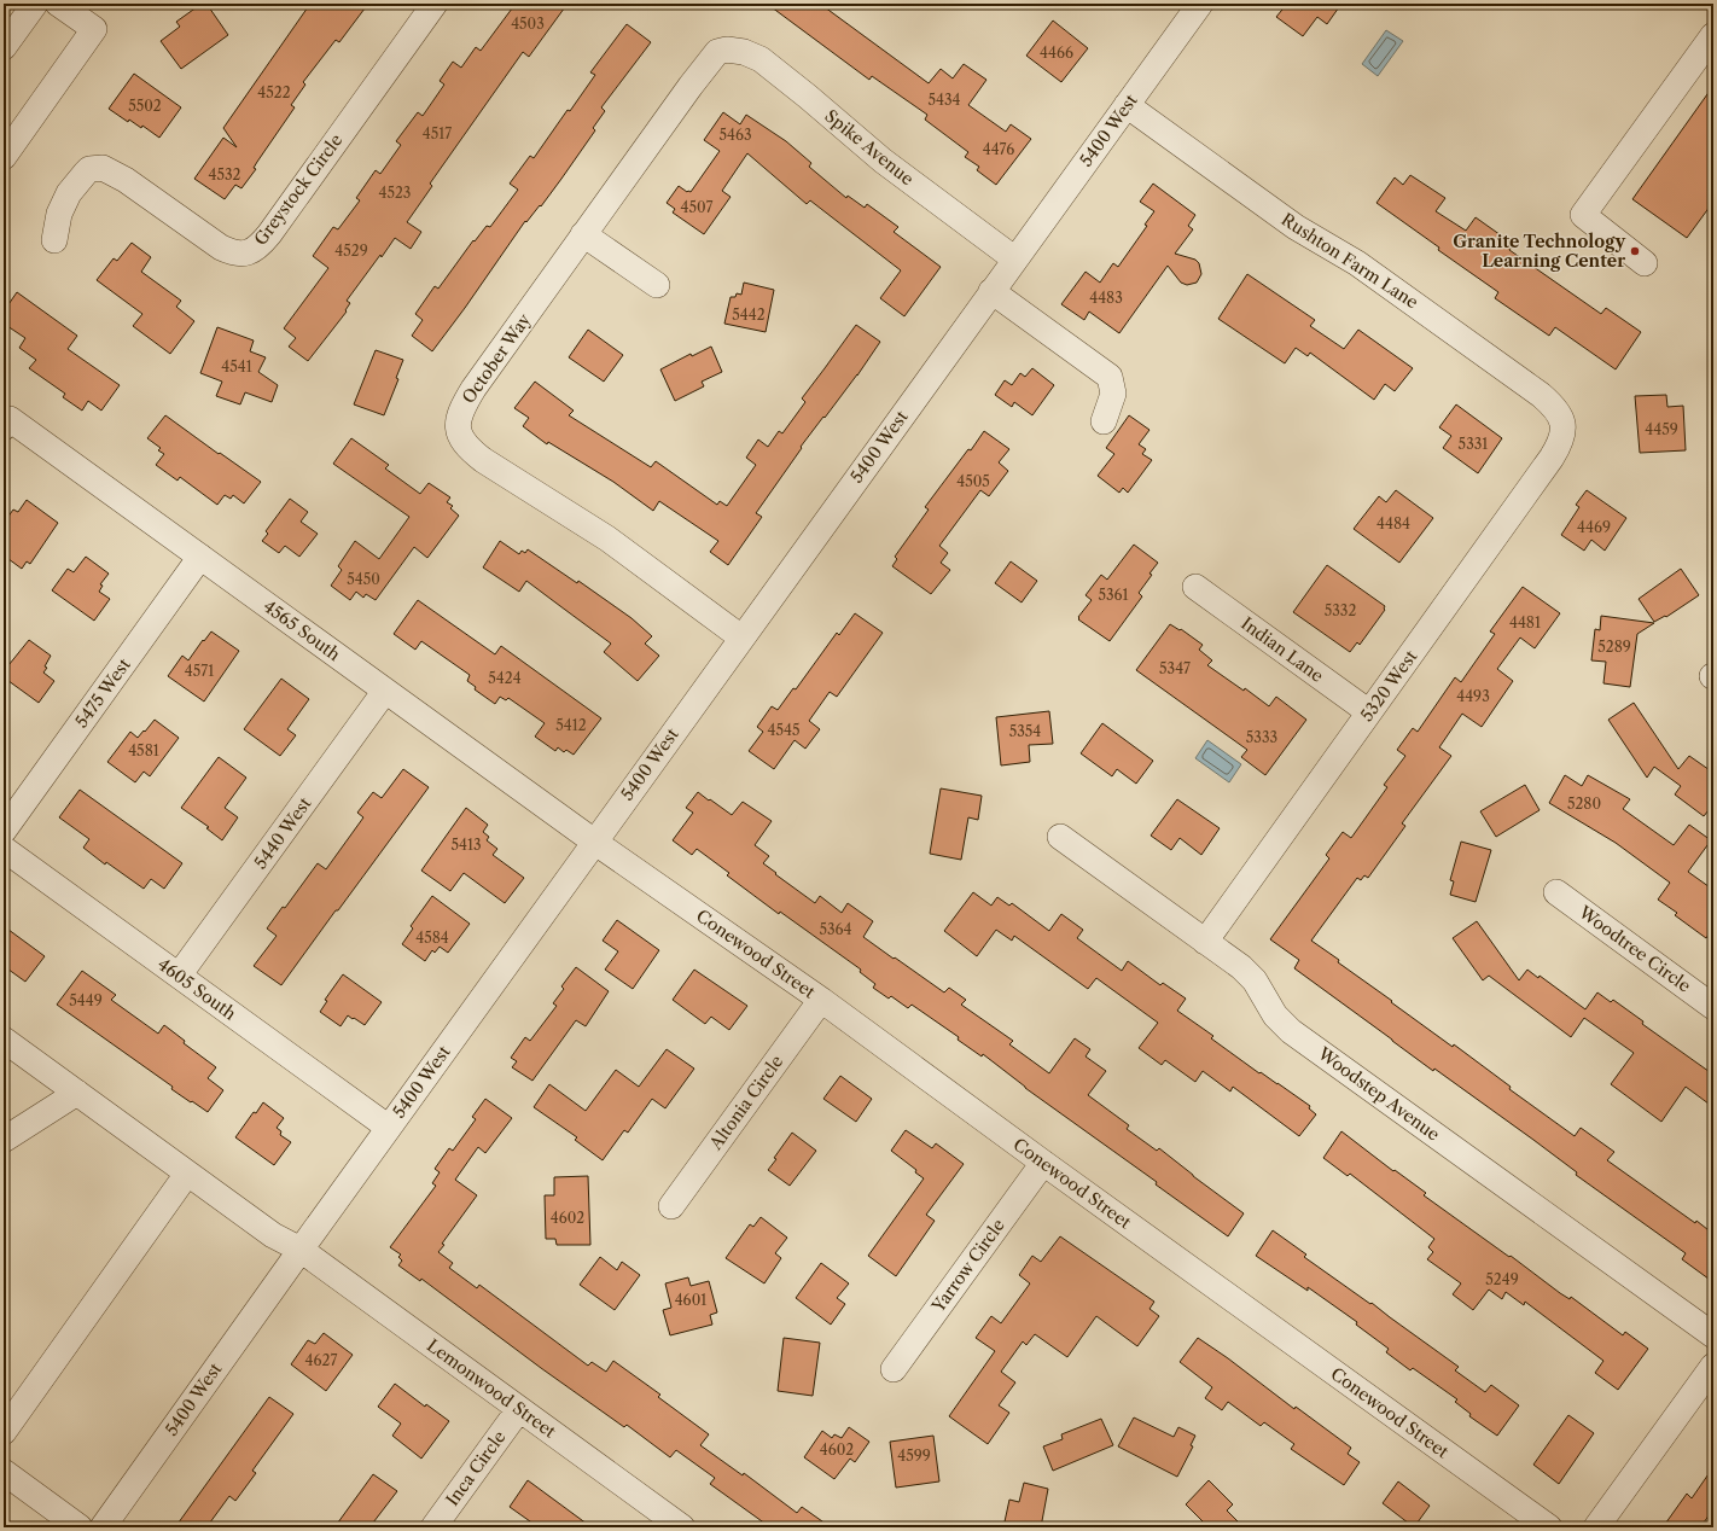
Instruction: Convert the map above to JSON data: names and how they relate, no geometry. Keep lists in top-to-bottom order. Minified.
{"streets":{"street":["5400 West","Spike Avenue","Greystock Circle","Rushton Farm Lane","October Way","4565 South","Indian Lane","5320 West","5475 West","5440 West","Woodtree Circle","Conewood Street","4605 South","Woodstep Avenue","Altonia Circle","Yarrow Circle","Lemonwood Street","Inca Circle"]},"crossings":[["5400 West","Spike Avenue"],["5400 West","Rushton Farm Lane"],["5400 West","October Way"],["5400 West","4565 South"],["5400 West","Conewood Street"],["5400 West","4605 South"],["5400 West","Lemonwood Street"],["Spike Avenue","October Way"],["Rushton Farm Lane","5320 West"],["4565 South","5475 West"],["4565 South","5440 West"],["4565 South","Conewood Street"],["Indian Lane","5320 West"],["5320 West","Woodstep Avenue"],["5440 West","4605 South"],["Conewood Street","Altonia Circle"],["Conewood Street","Yarrow Circle"],["Lemonwood Street","Inca Circle"]],"places":["Granite Technology Learning Center"],"house_numbers":["4503","4466","4522","5434","5502","4517","5463","4476","4532","4523","4507","4529","4483","5442","4541","4459","5331","4505","4484","4469","5450","5361","5332","4481","5289","5347","4571","5424","4493","5412","4545","5354","5333","4581","5280","5413","5364","4584","5449","4602","5249","4601","4627","4602","4599"]}
